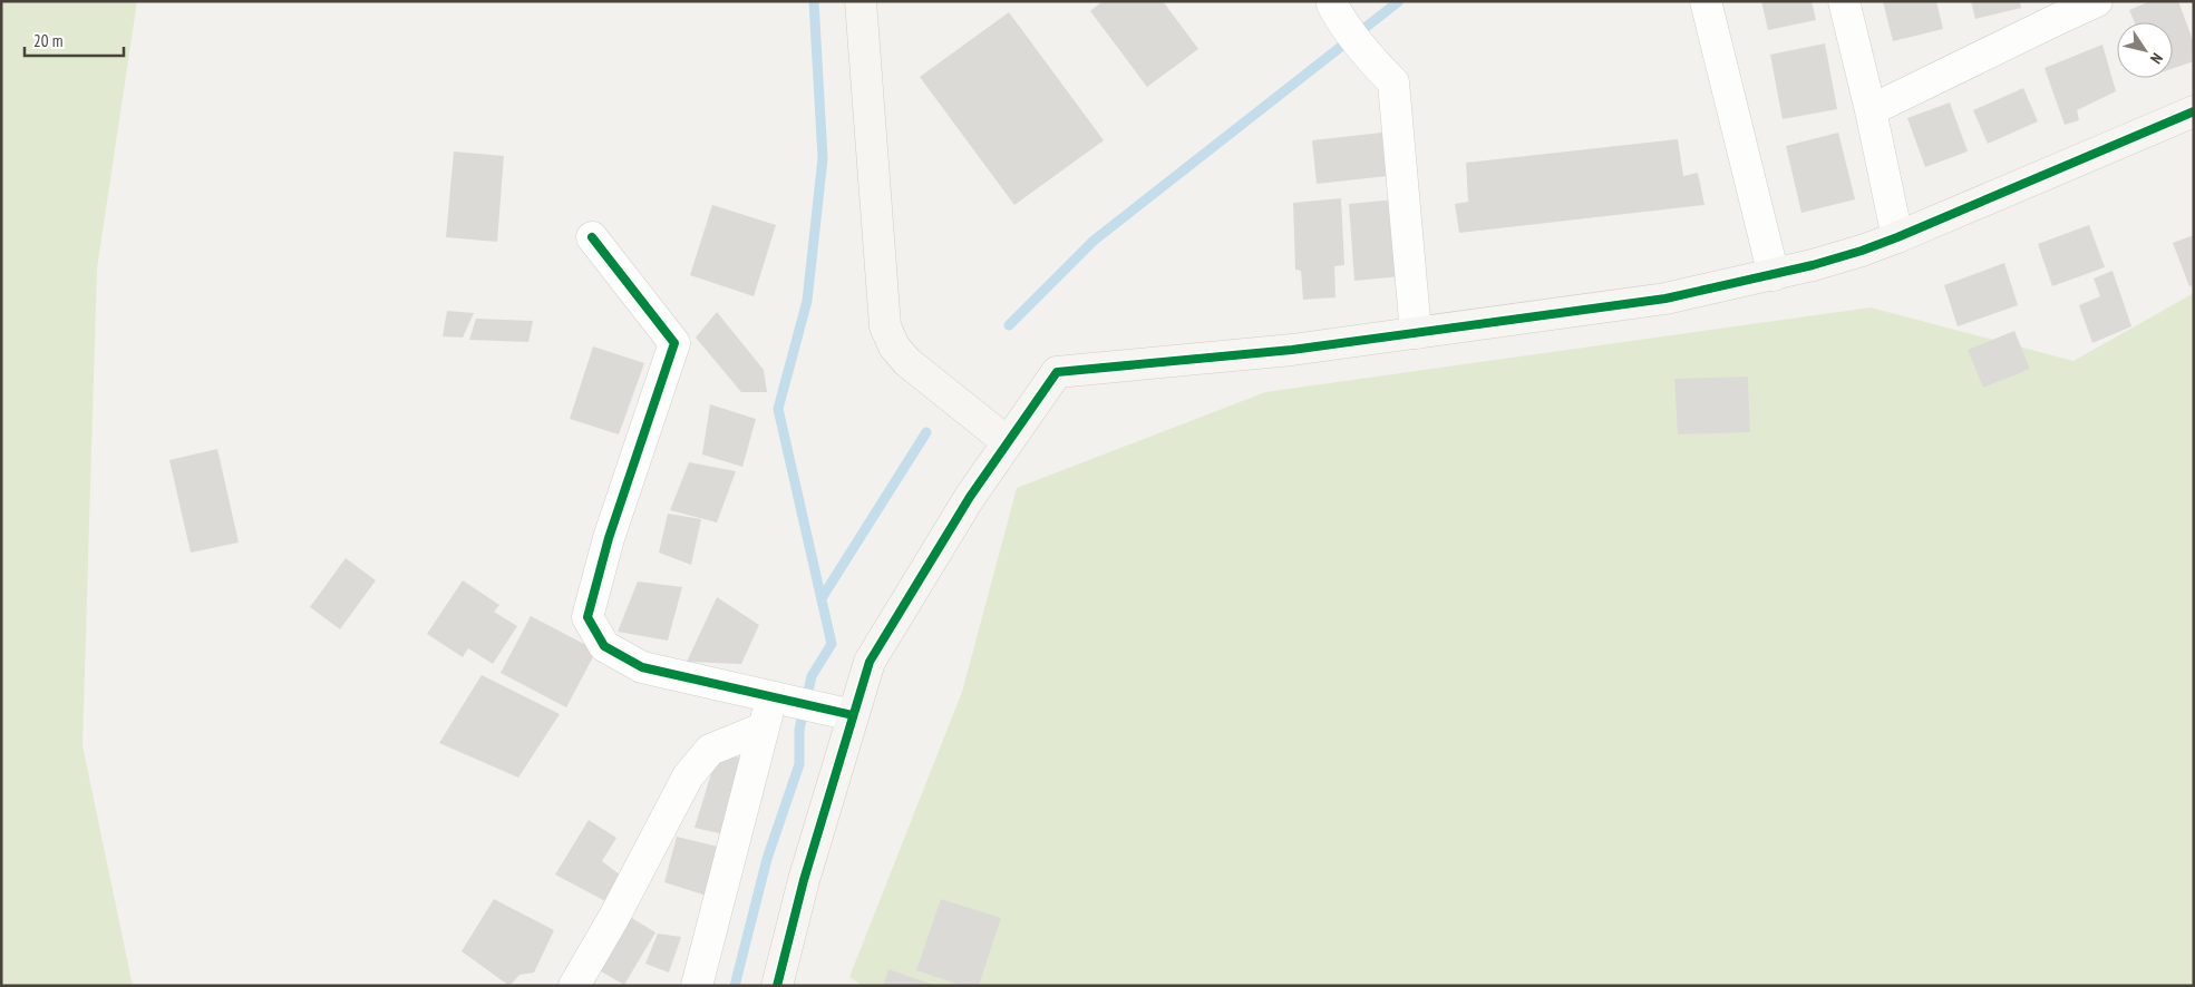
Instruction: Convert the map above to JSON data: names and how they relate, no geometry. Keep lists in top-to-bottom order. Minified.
{"scale_bar":"20 m","north":"bottom right"}
